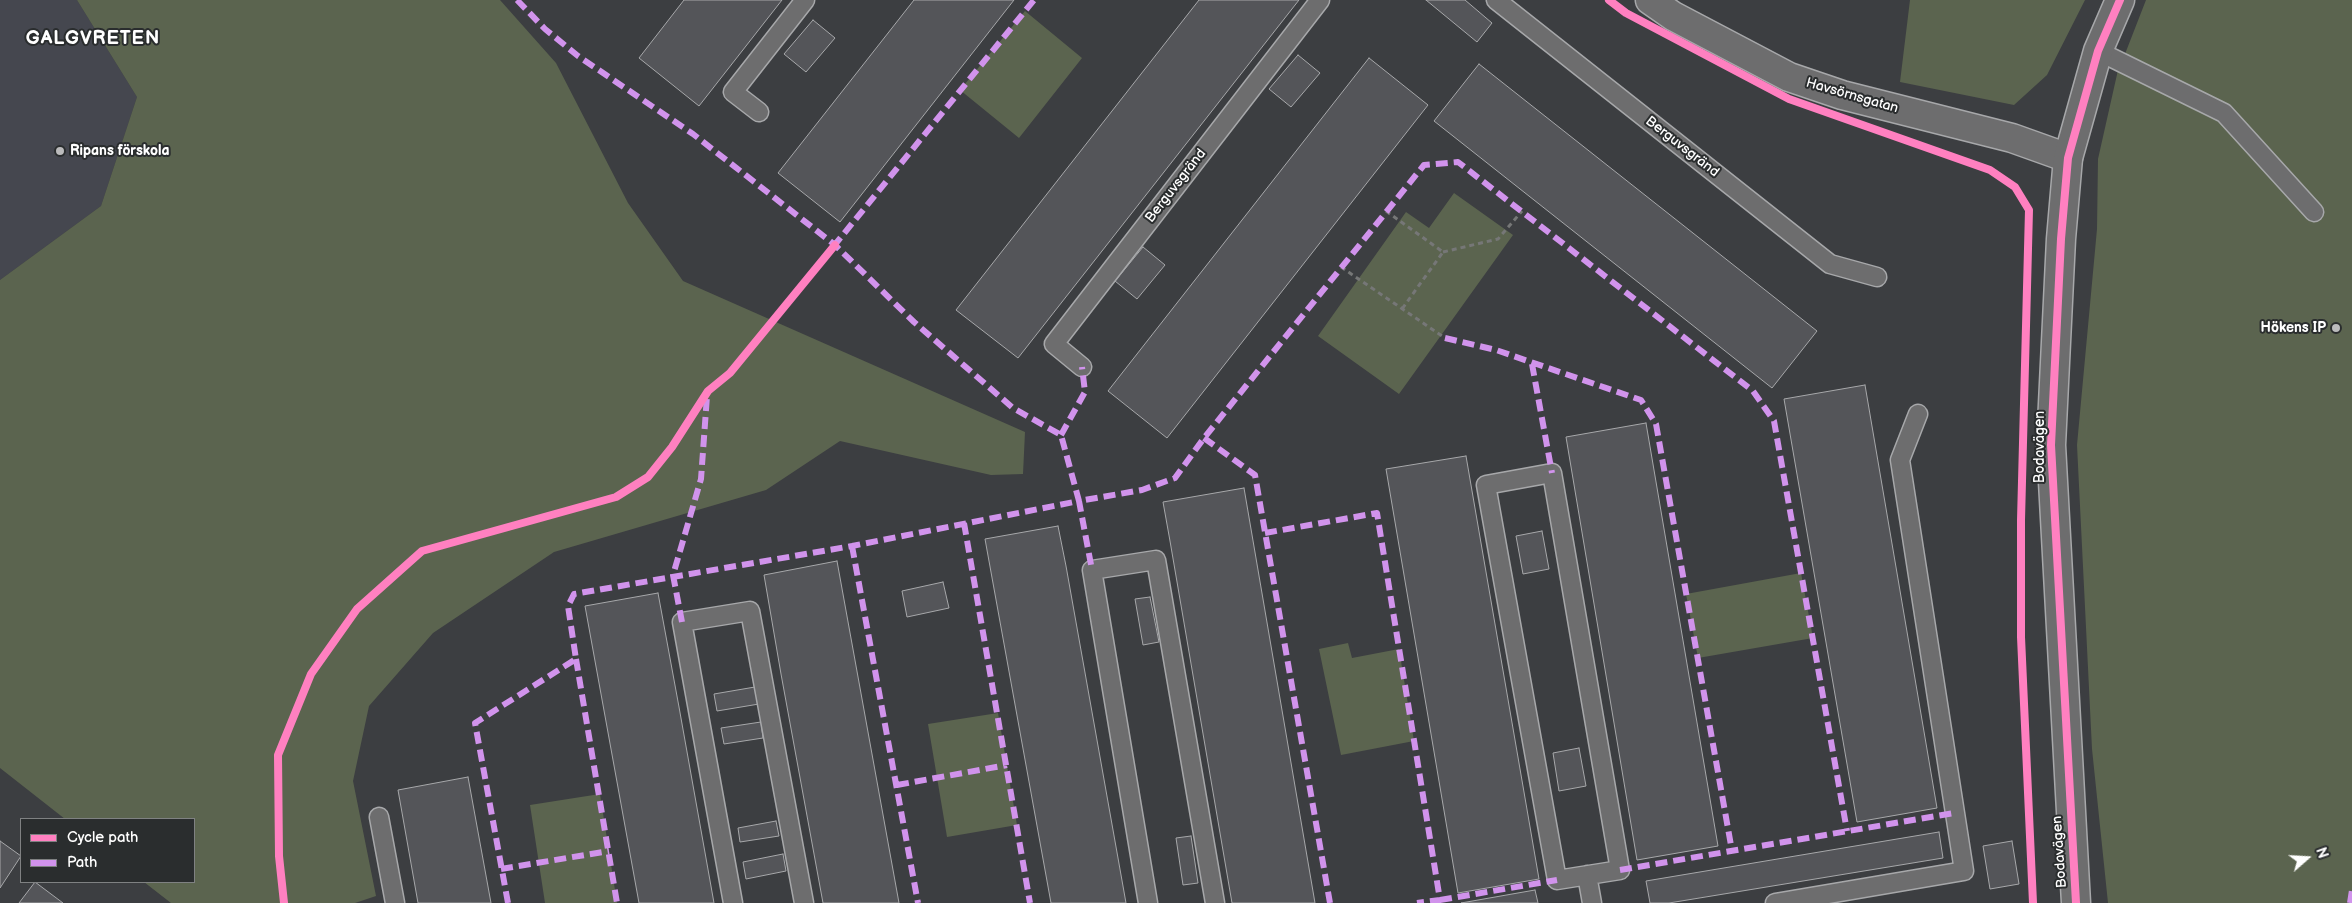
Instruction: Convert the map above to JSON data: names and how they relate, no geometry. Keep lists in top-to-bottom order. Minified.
{"streets":{"street":["Havsörnsgatan","Bodavägen"],"lane":["Berguvsgränd"]},"crossings":[["Havsörnsgatan","Bodavägen"]],"districts":["GALGVRETEN"],"places":["Ripans förskola","Hökens IP"],"legend":["Cycle path","Path"],"north":"right"}
